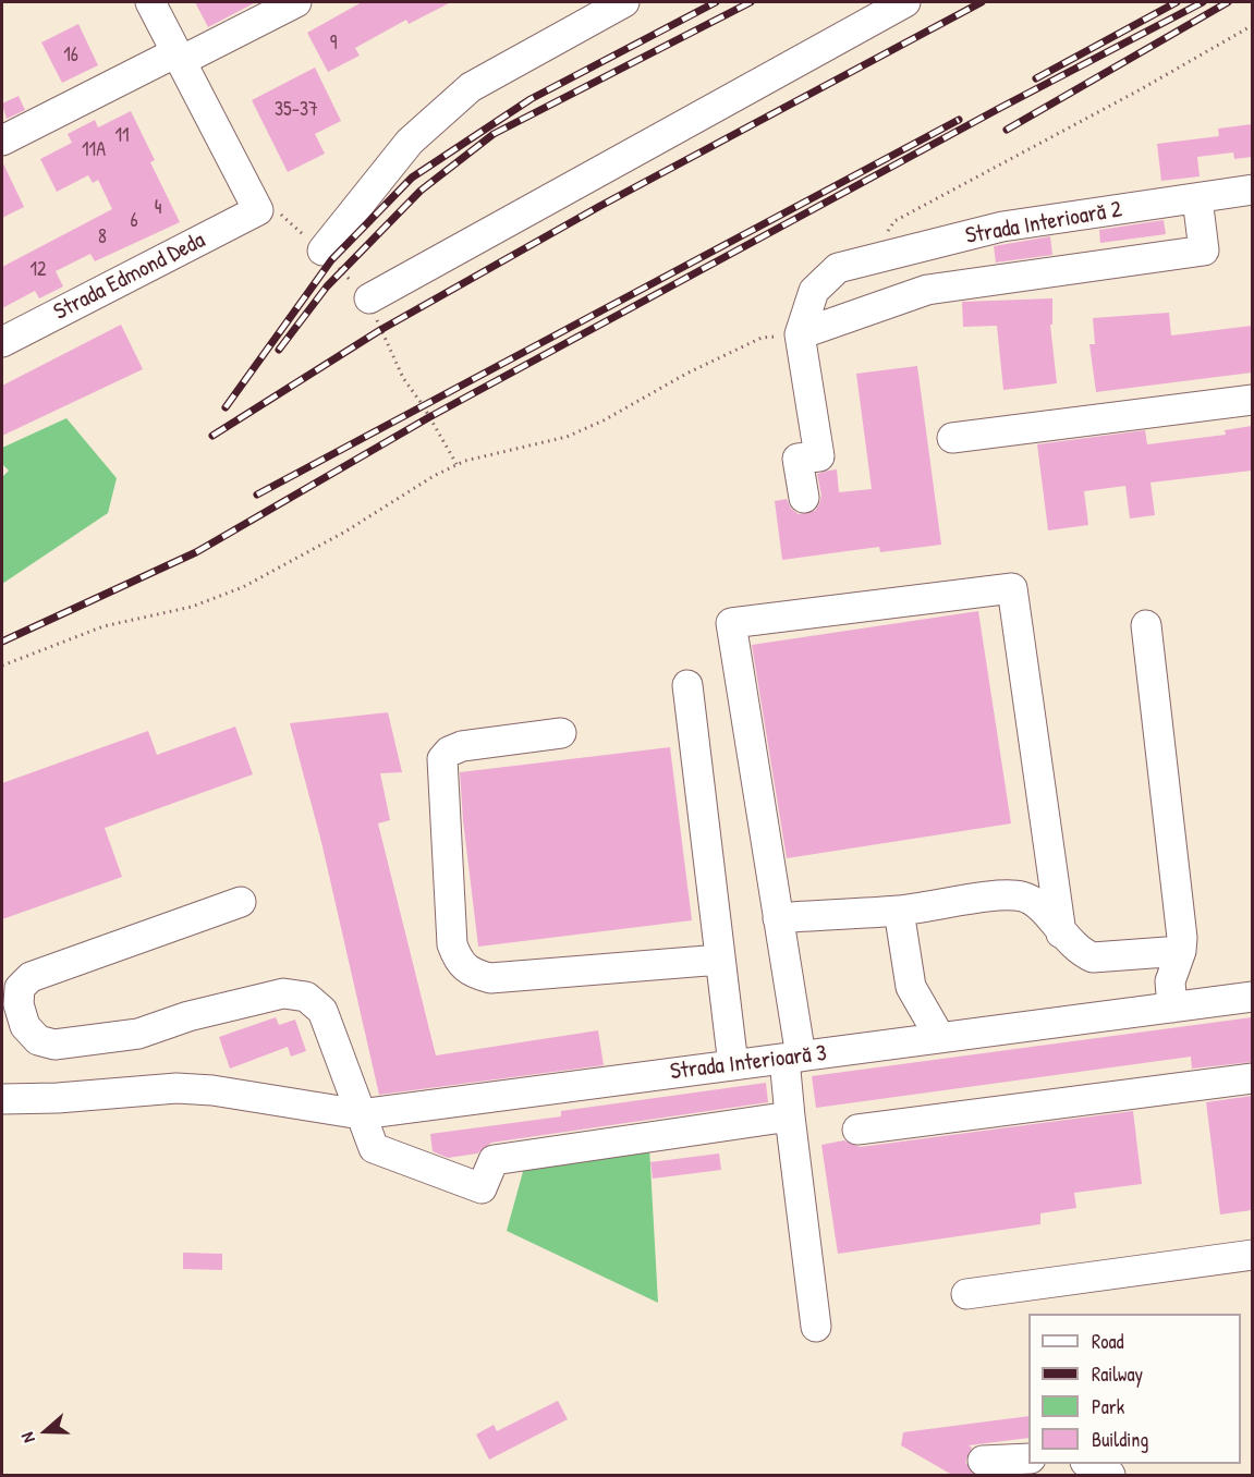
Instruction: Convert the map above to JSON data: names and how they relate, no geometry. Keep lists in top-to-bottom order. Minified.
{"streets":{"street":["Strada Interioară 2","Strada Edmond Deda","Strada Interioară 3"]},"house_numbers":["9","16","35-37","11","11A","4","6","8","12"],"legend":["Road","Railway","Park","Building"],"north":"left"}
